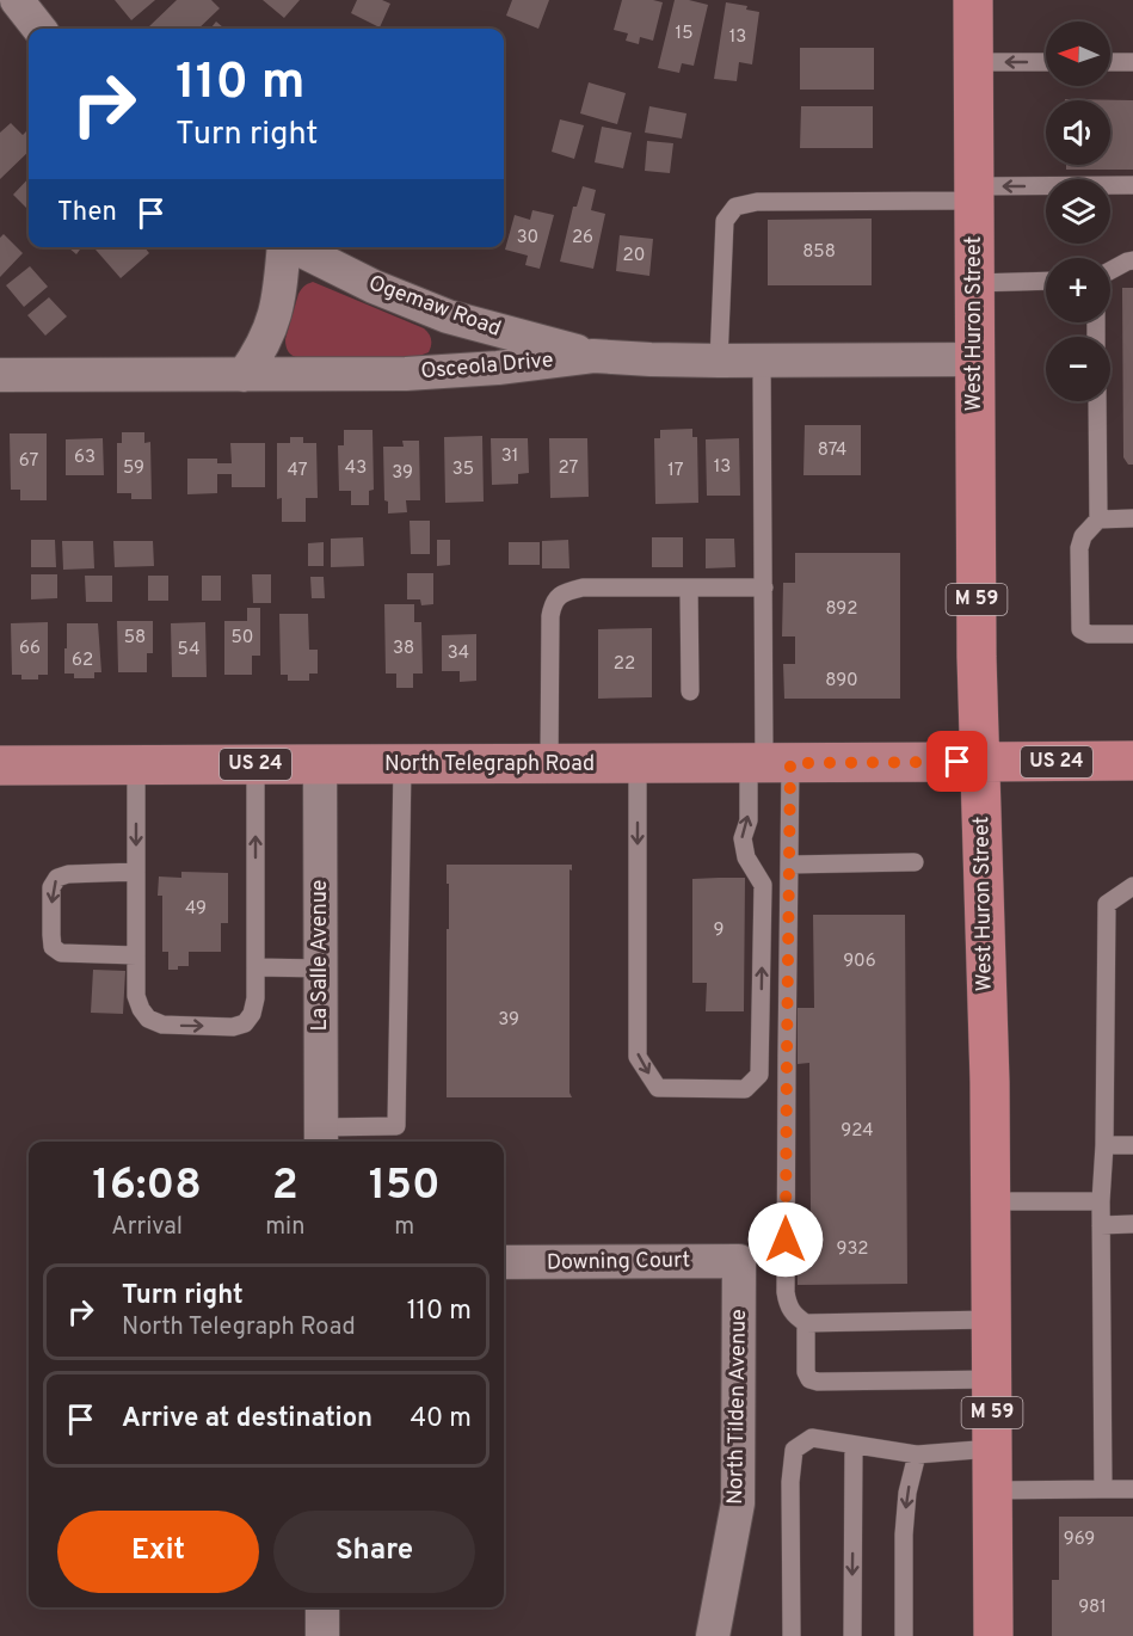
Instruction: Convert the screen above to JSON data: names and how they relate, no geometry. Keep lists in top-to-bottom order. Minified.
{"streets":{"highway":["West Huron Street","M 59","US 24"],"main road":["North Telegraph Road"],"street":["Ogemaw Road","Osceola Drive","La Salle Avenue","Downing Court","North Tilden Avenue"]},"crossings":[["Ogemaw Road","Osceola Drive"],["West Huron Street","Osceola Drive"],["West Huron Street","US 24"],["West Huron Street","North Telegraph Road"],["US 24","North Telegraph Road"],["North Telegraph Road","La Salle Avenue"],["Downing Court","North Tilden Avenue"]],"house_numbers":["15","13","30","26","858","20","874","31","63","67","13","59","43","27","35","47","17","39","892","58","50","66","38","54","34","62","22","890","49","9","906","39","924","932","969","981"],"north":"left","page":{"map_buttons":["+","−"],"turn":["110 m","Turn right"],"then":"Then","eta":["16:08","Arrival","2","min","150","m"],"list":[{"name":"Turn right","note":"North Telegraph Road","value":"110 m"},{"name":"Arrive at destination","value":"40 m"}],"buttons":["Exit","Share"]}}
